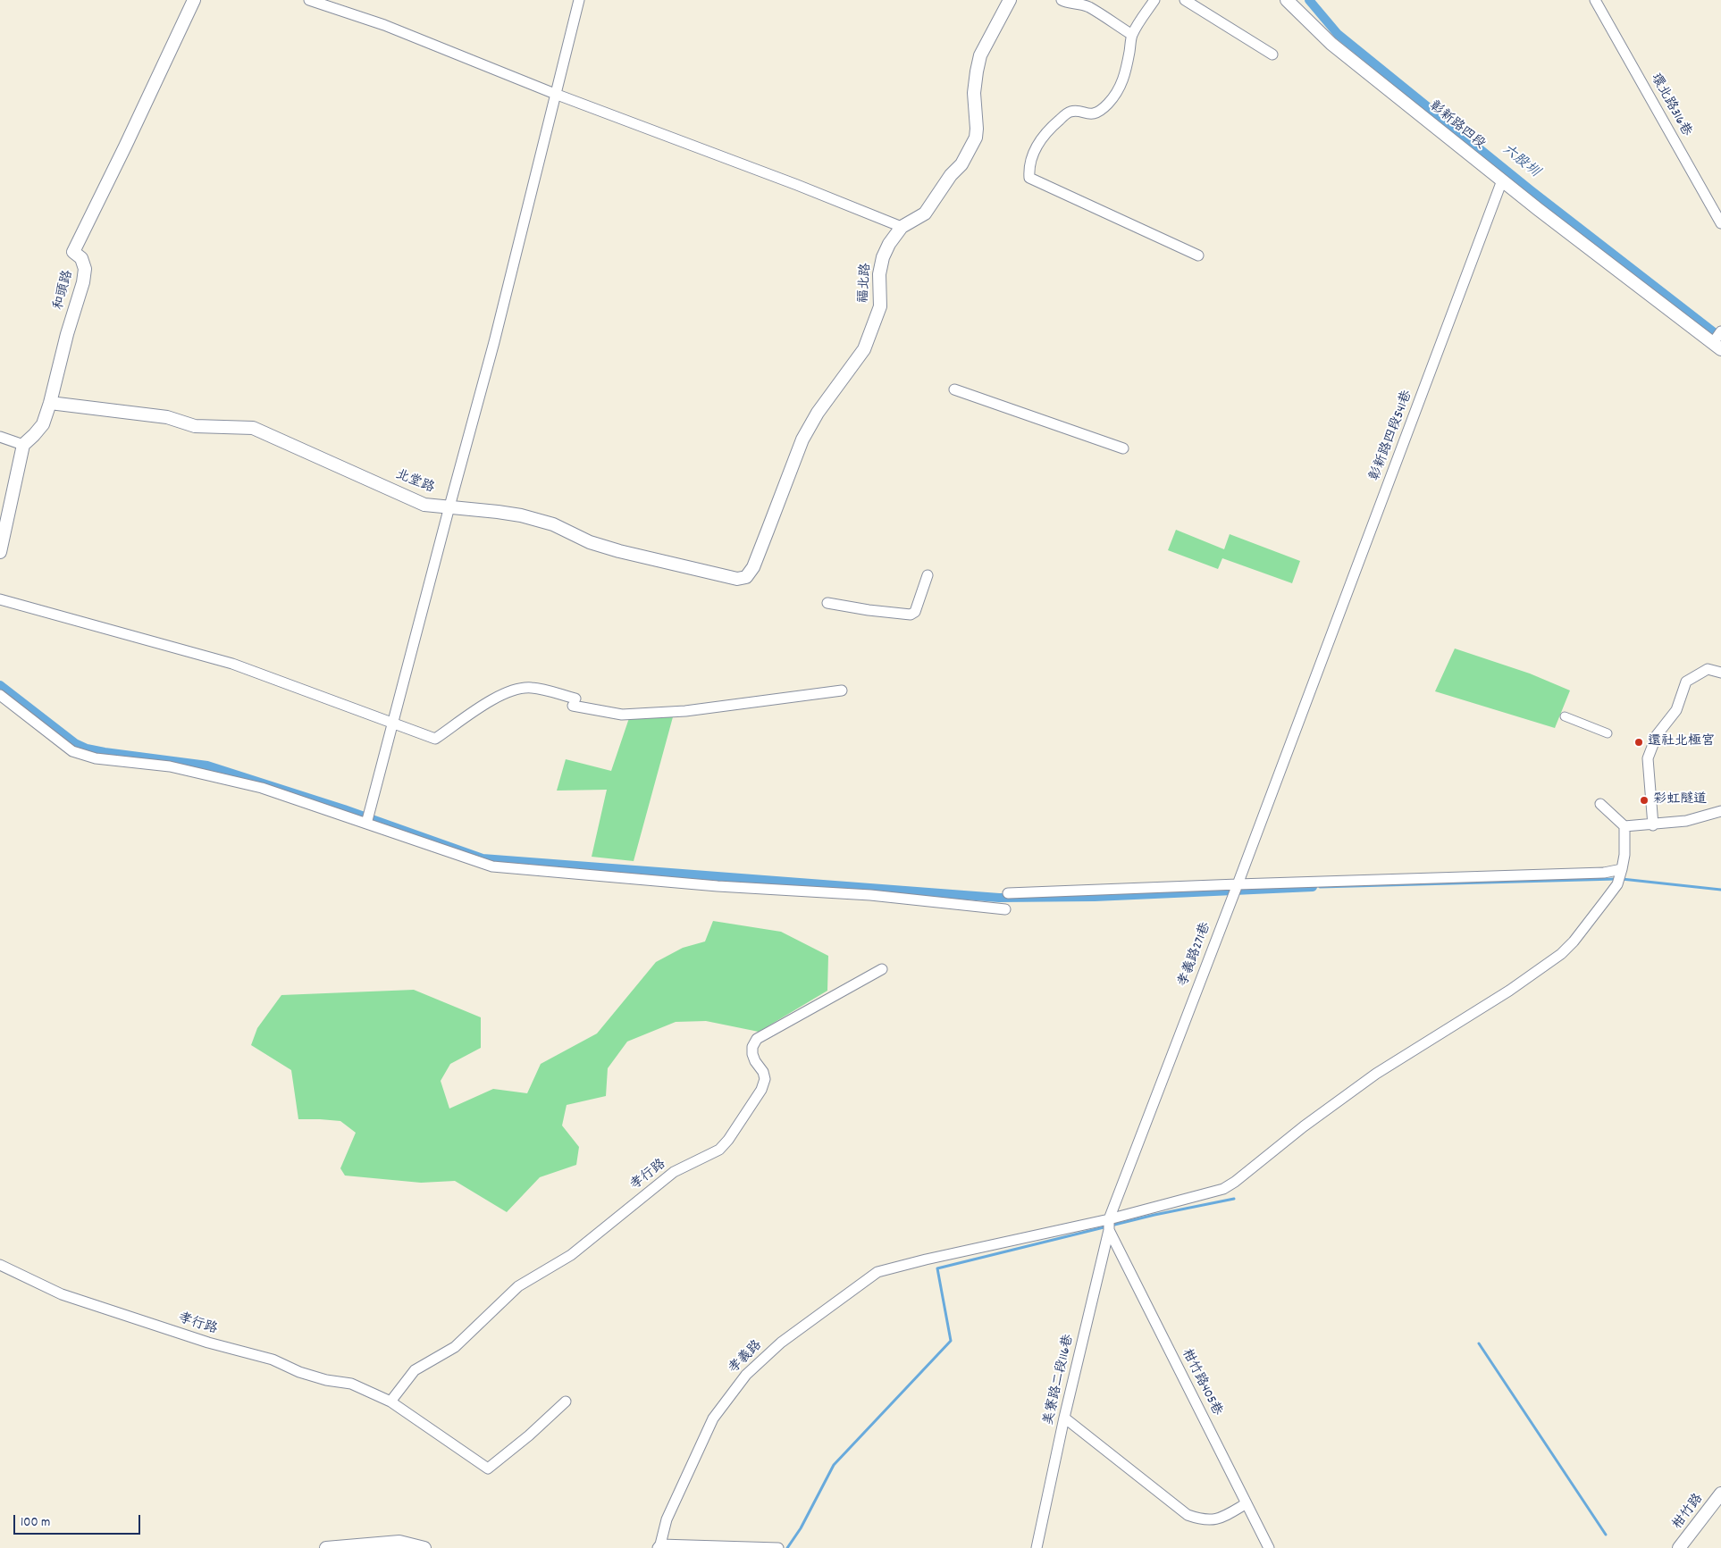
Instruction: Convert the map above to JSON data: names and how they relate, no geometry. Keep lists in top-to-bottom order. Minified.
{"streets":{"street":["環北路316巷","彰新路四段","福北路","和頭路","彰新路四段541巷","北堂路","孝義路271巷","孝行路","孝義路","美寮路二段116巷","柑竹路405巷","柑竹路"]},"crossings":[["彰新路四段","彰新路四段541巷"],["福北路","北堂路"],["和頭路","北堂路"],["彰新路四段541巷","孝義路271巷"],["孝義路271巷","孝義路"],["孝義路271巷","美寮路二段116巷"],["孝義路271巷","柑竹路405巷"],["孝義路","美寮路二段116巷"],["孝義路","柑竹路405巷"],["美寮路二段116巷","柑竹路405巷"]],"water":["六股圳"],"places":["還社北極宮","彩虹隧道"],"scale_bar":"100 m"}
